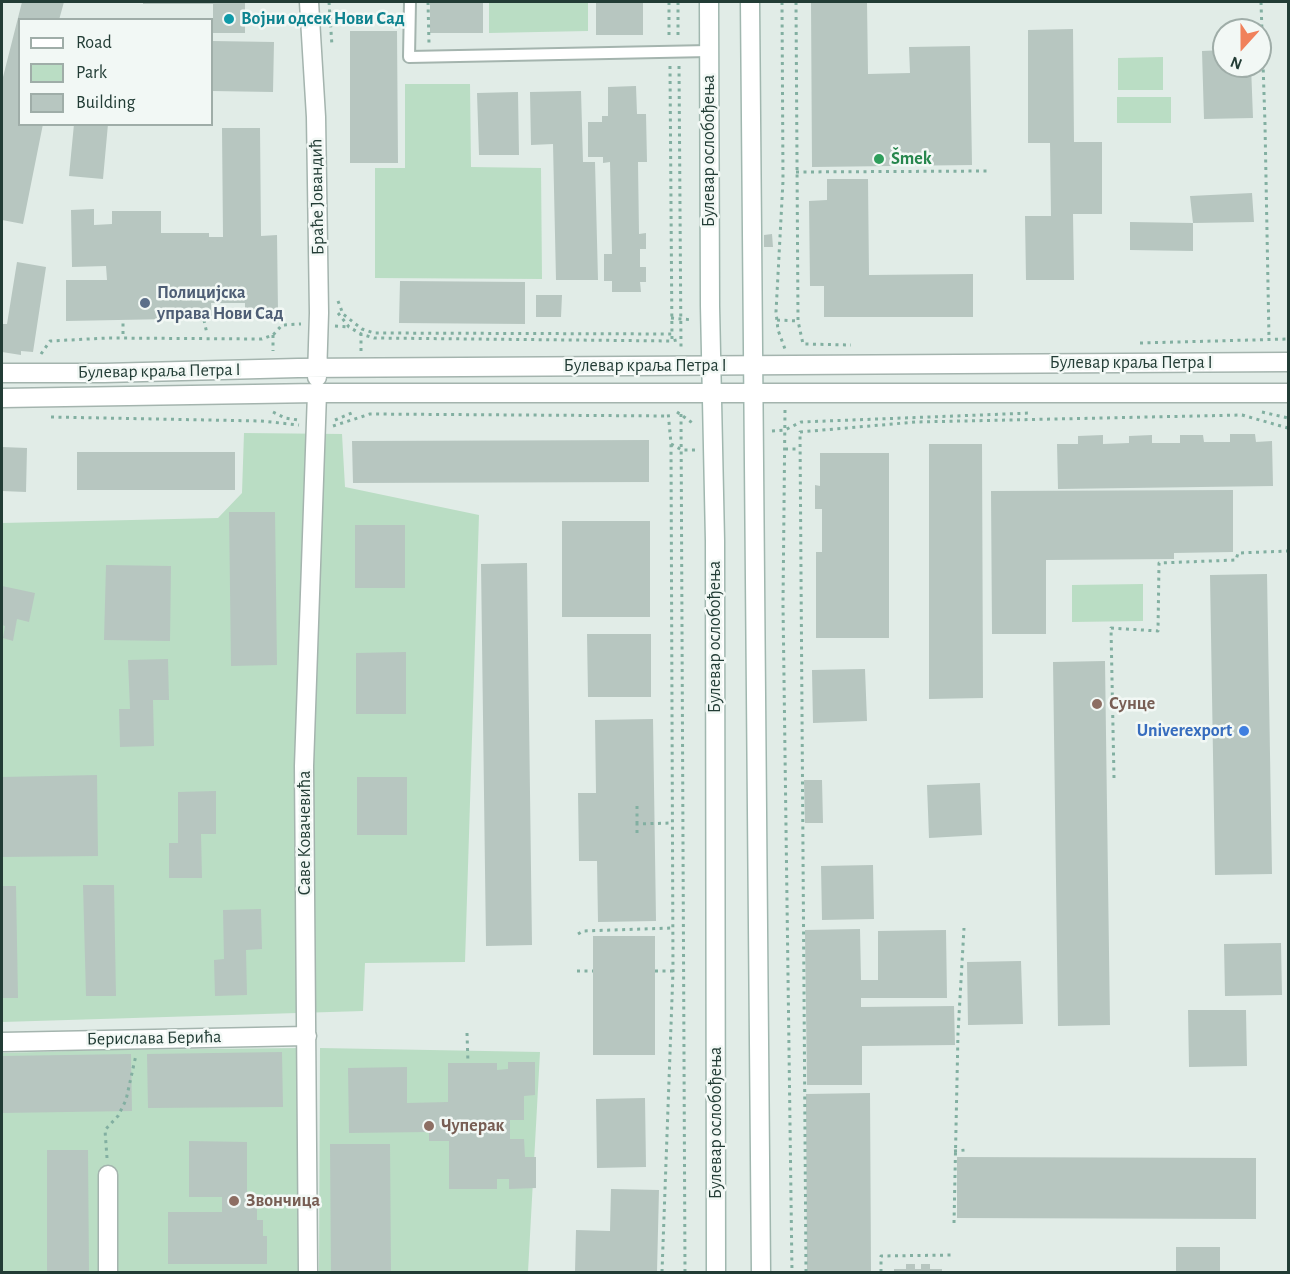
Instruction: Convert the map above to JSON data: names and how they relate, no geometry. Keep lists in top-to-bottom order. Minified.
{"streets":{"street":["Булевар ослобођења","Браће Јовандић","Булевар краља Петра I","Саве Ковачевића","Берислава Берића"]},"crossings":[["Булевар ослобођења","Булевар краља Петра I"],["Браће Јовандић","Булевар краља Петра I"],["Браће Јовандић","Саве Ковачевића"],["Булевар краља Петра I","Саве Ковачевића"],["Саве Ковачевића","Берислава Берића"]],"places":["Војни одсек Нови Сад","Šmek","Полицијска управа Нови Сад","Сунце","Univerexport","Чуперак","Звончица"],"legend":["Road","Park","Building"],"north":"bottom"}
